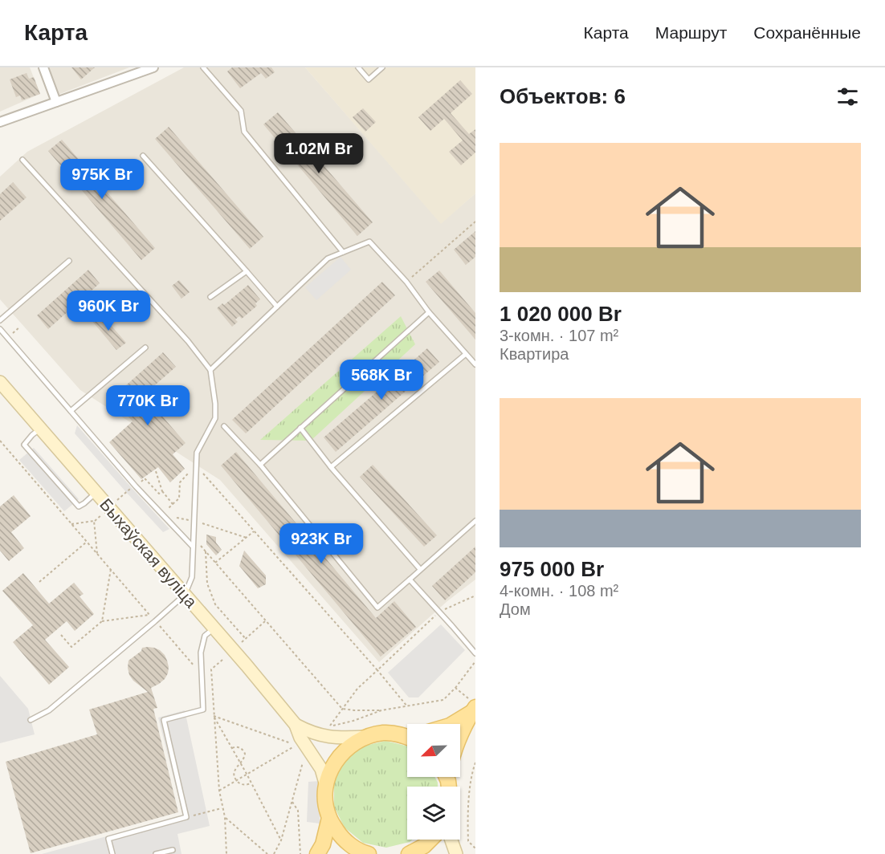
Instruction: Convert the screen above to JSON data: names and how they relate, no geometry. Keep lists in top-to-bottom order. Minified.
{"streets":{"main road":["Быхаўская вуліца"]},"north":"bottom left","page":{"header":"Карта","nav":["Карта","Маршрут","Сохранённые"],"heading":"Объектов: 6","list":[{"name":"1 020 000 Br","note":"3-комн. · 107 m² · Квартира"},{"name":"975 000 Br","note":"4-комн. · 108 m² · Дом"}],"price":["1.02M Br","975K Br","960K Br","568K Br","770K Br","923K Br"]}}
